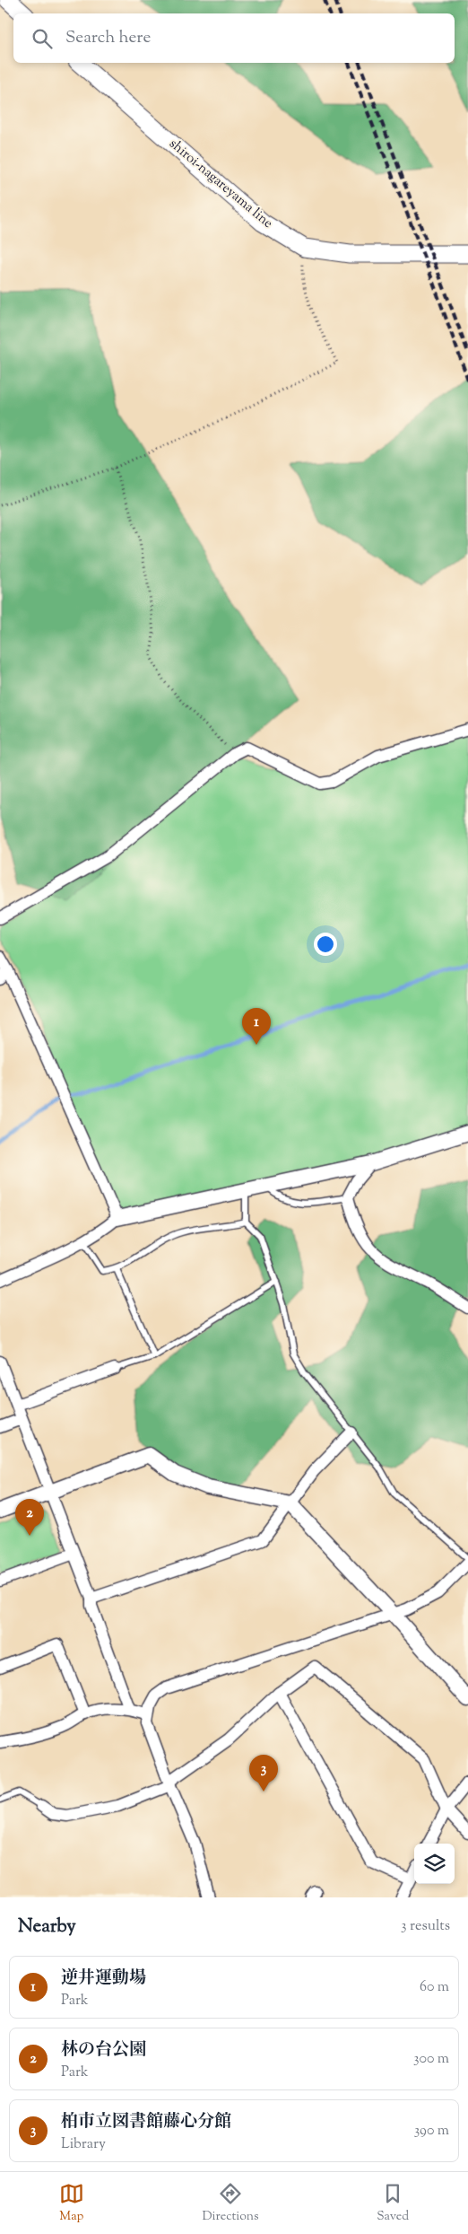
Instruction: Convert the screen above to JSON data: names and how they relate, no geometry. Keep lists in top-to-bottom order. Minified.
{"streets":{"main road":["shiroi-nagareyama line"]},"page":{"search":"Search here","pins":["1","2","3"],"heading":["Nearby","3 results"],"list":[{"mark":"1","name":"逆井運動場","note":"Park","value":"60 m"},{"mark":"2","name":"林の台公園","note":"Park","value":"300 m"},{"mark":"3","name":"柏市立図書館藤心分館","note":"Library","value":"390 m"}],"nav":["Map","Directions","Saved"]}}
